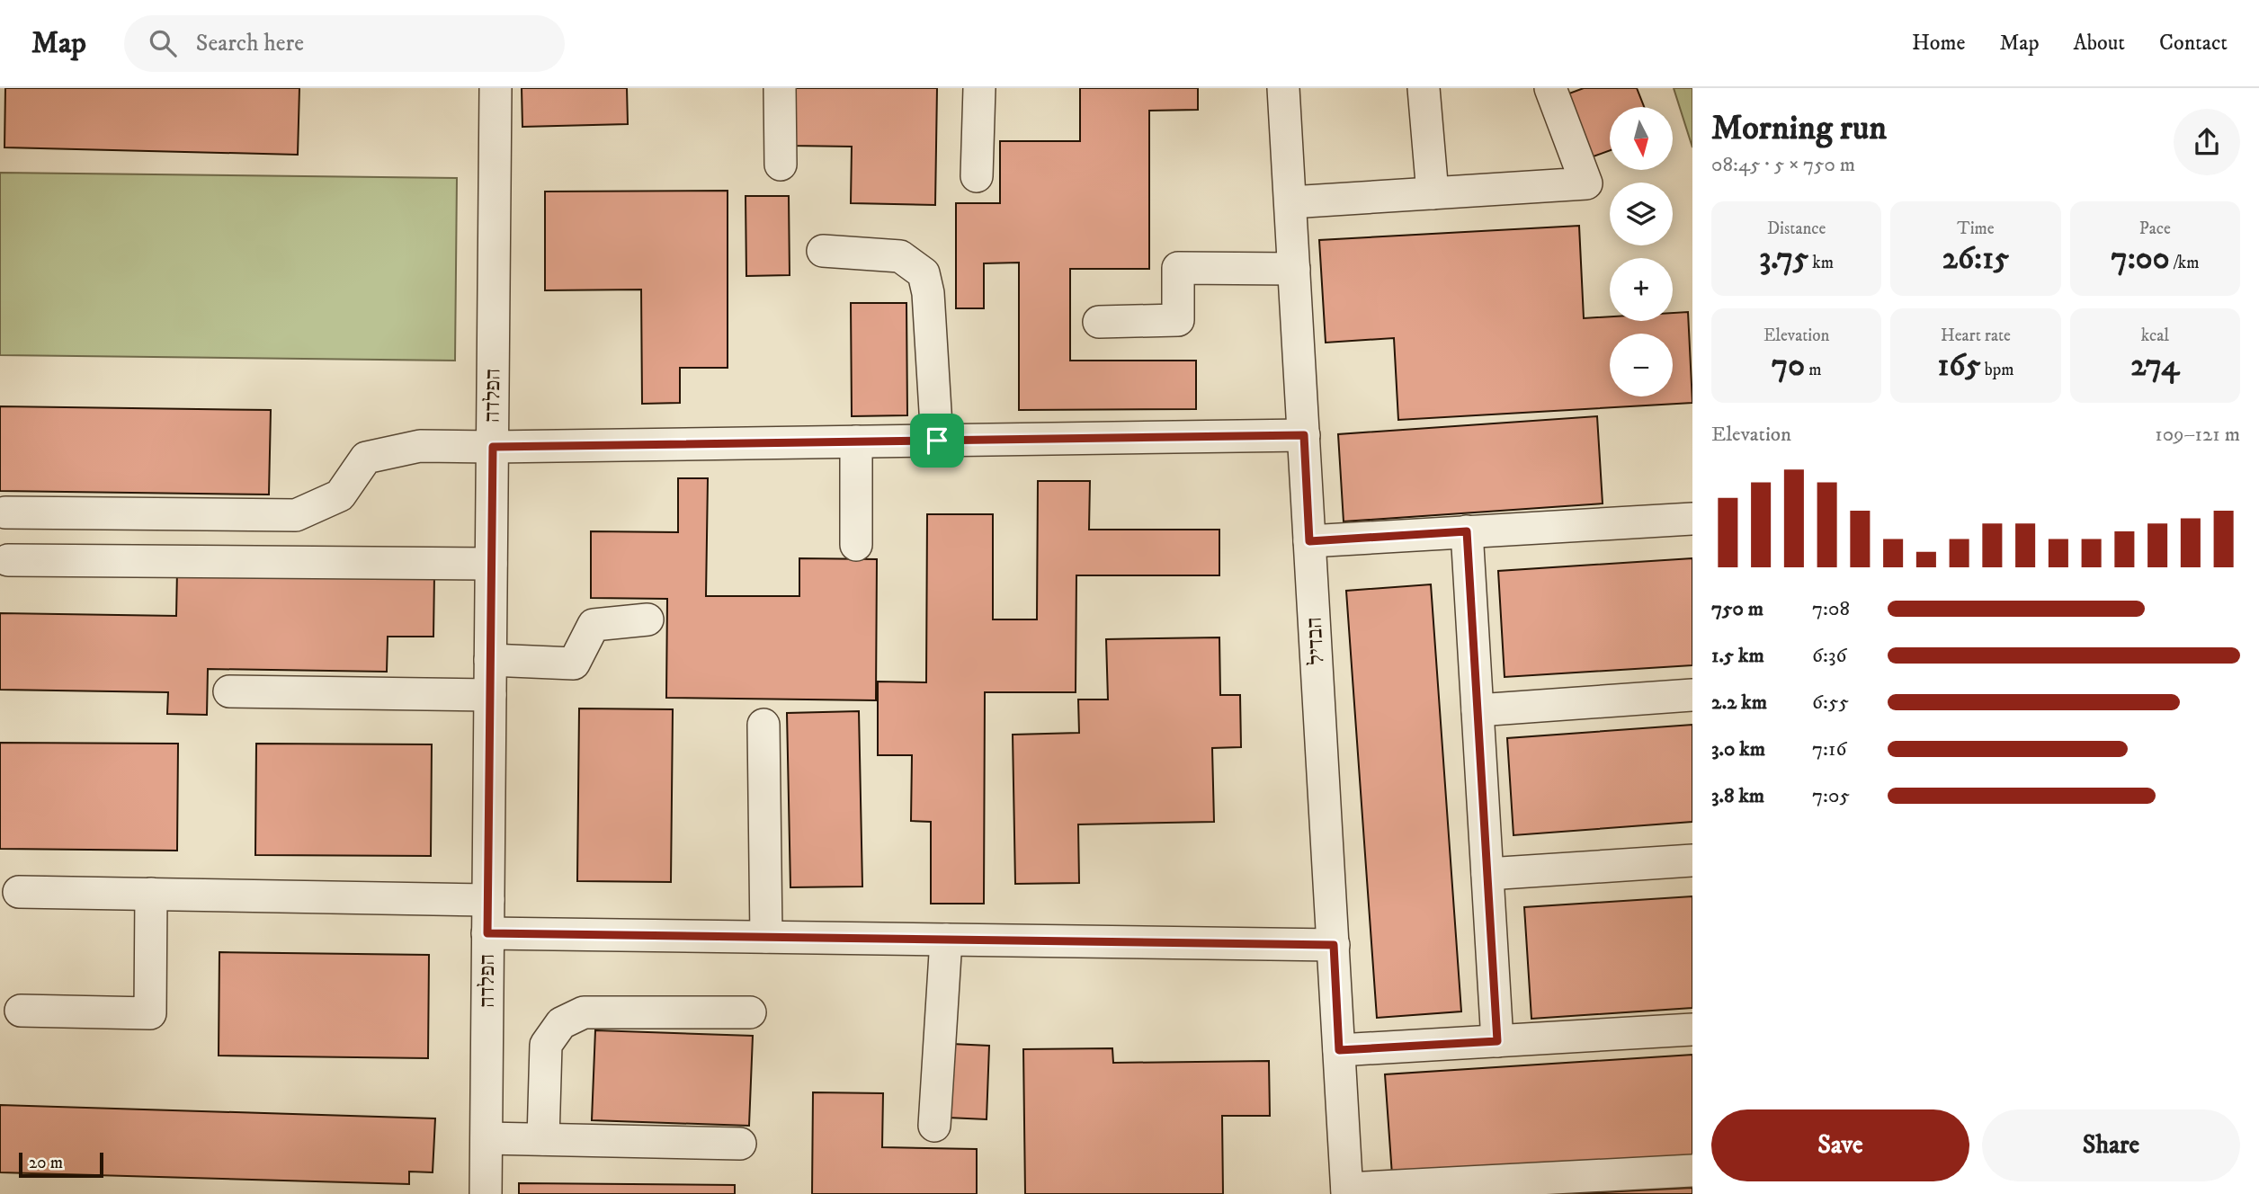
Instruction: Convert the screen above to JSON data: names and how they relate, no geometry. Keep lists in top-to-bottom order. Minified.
{"streets":{"street":["הפלדה","הבדיל"]},"scale_bar":"20 m","north":"bottom","page":{"header":"Map","search":"Search here","nav":["Home","Map","About","Contact"],"heading":["Morning run","08:45 · 5 × 750 m"],"map_buttons":["+","−"],"stats":[["Distance","3.75 km"],["Time","26:15"],["Pace","7:00 /km"],["Elevation","70 m"],["Heart rate","165 bpm"],["kcal","274"]],"chart":["Elevation","109–121 m"],"list":[{"name":"750 m","note":"7:08"},{"name":"1.5 km","note":"6:36"},{"name":"2.2 km","note":"6:55"},{"name":"3.0 km","note":"7:16"},{"name":"3.8 km","note":"7:05"}],"buttons":["Save","Share"],"scale":"20 m"}}
